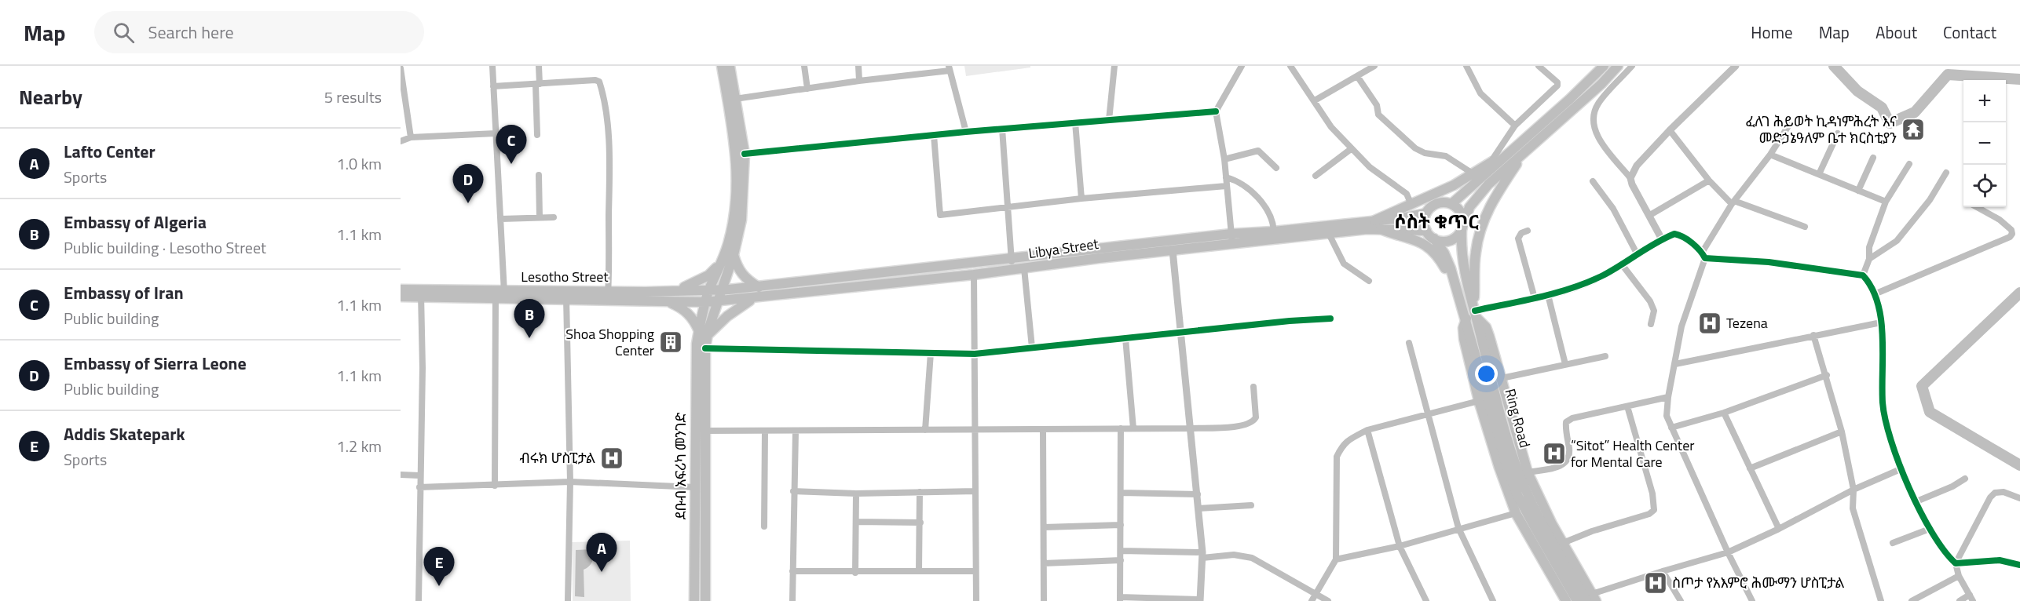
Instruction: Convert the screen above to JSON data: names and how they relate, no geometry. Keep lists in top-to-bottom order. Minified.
{"streets":{"main road":["Libya Street","Lesotho Street","Ring Road","ደቡብ አፍሪካ መንገድ"]},"crossings":[["Libya Street","Lesotho Street"],["Libya Street","Ring Road"]],"districts":["ሶስት ቁጥር"],"places":{"temple":["ፈለገ ሕይወት ኪዳነምሕረት እና መድኃኔዓለም ቤተ ክርስቲያን"],"hospital":["Tezena","“Sitot” Health Center for Mental Care","ብሩክ ሆስፒታል","ስጦታ የአእምሮ ሕሙማን ሆስፒታል"],"building":["Shoa Shopping Center"]},"page":{"header":"Map","search":"Search here","nav":["Home","Map","About","Contact"],"heading":["Nearby","5 results"],"map_buttons":["+","−"],"pins":["C","D","B","A","E"],"list":[{"mark":"A","name":"Lafto Center","note":"Sports","value":"1.0 km"},{"mark":"B","name":"Embassy of Algeria","note":"Public building · Lesotho Street","value":"1.1 km"},{"mark":"C","name":"Embassy of Iran","note":"Public building","value":"1.1 km"},{"mark":"D","name":"Embassy of Sierra Leone","note":"Public building","value":"1.1 km"},{"mark":"E","name":"Addis Skatepark","note":"Sports","value":"1.2 km"}]}}
